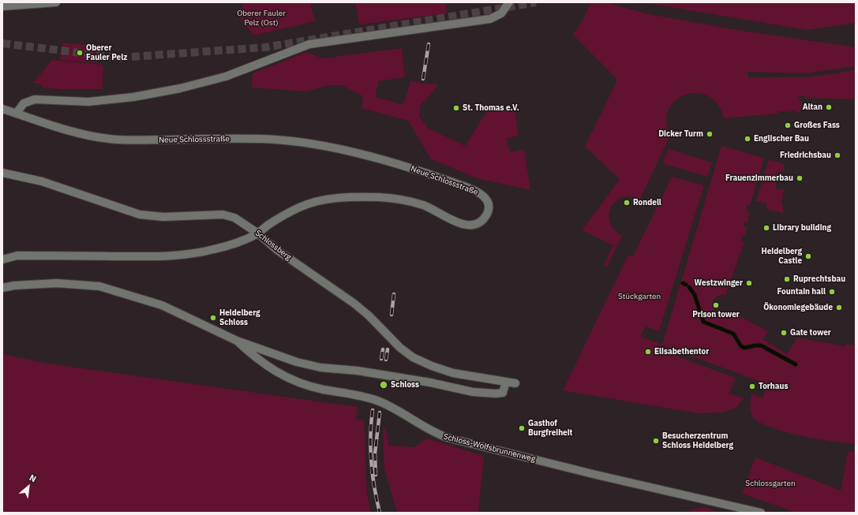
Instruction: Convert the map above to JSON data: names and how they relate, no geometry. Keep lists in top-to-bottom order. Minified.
{"streets":{"street":["Neue Schlossstraße","Schlossberg","Schloss-Wolfsbrunnenweg"]},"crossings":[["Neue Schlossstraße","Schlossberg"]],"parks":["Oberer Fauler Pelz (Ost)","Stückgarten","Schlossgarten"],"places":["Oberer Fauler Pelz","Altan","St. Thomas e.V.","Großes Fass","Dicker Turm","Englischer Bau","Friedrichsbau","Frauenzimmerbau","Rondell","Library building","Heidelberg Castle","Ruprechtsbau","Westzwinger","Fountain hall","Prison tower","Ökonomiegebäude","Heidelberg Schloss","Gate tower","Elisabethentor","Schloss","Torhaus","Gasthof Burgfreiheit","Besucherzentrum Schloss Heidelberg"],"north":"top right"}
